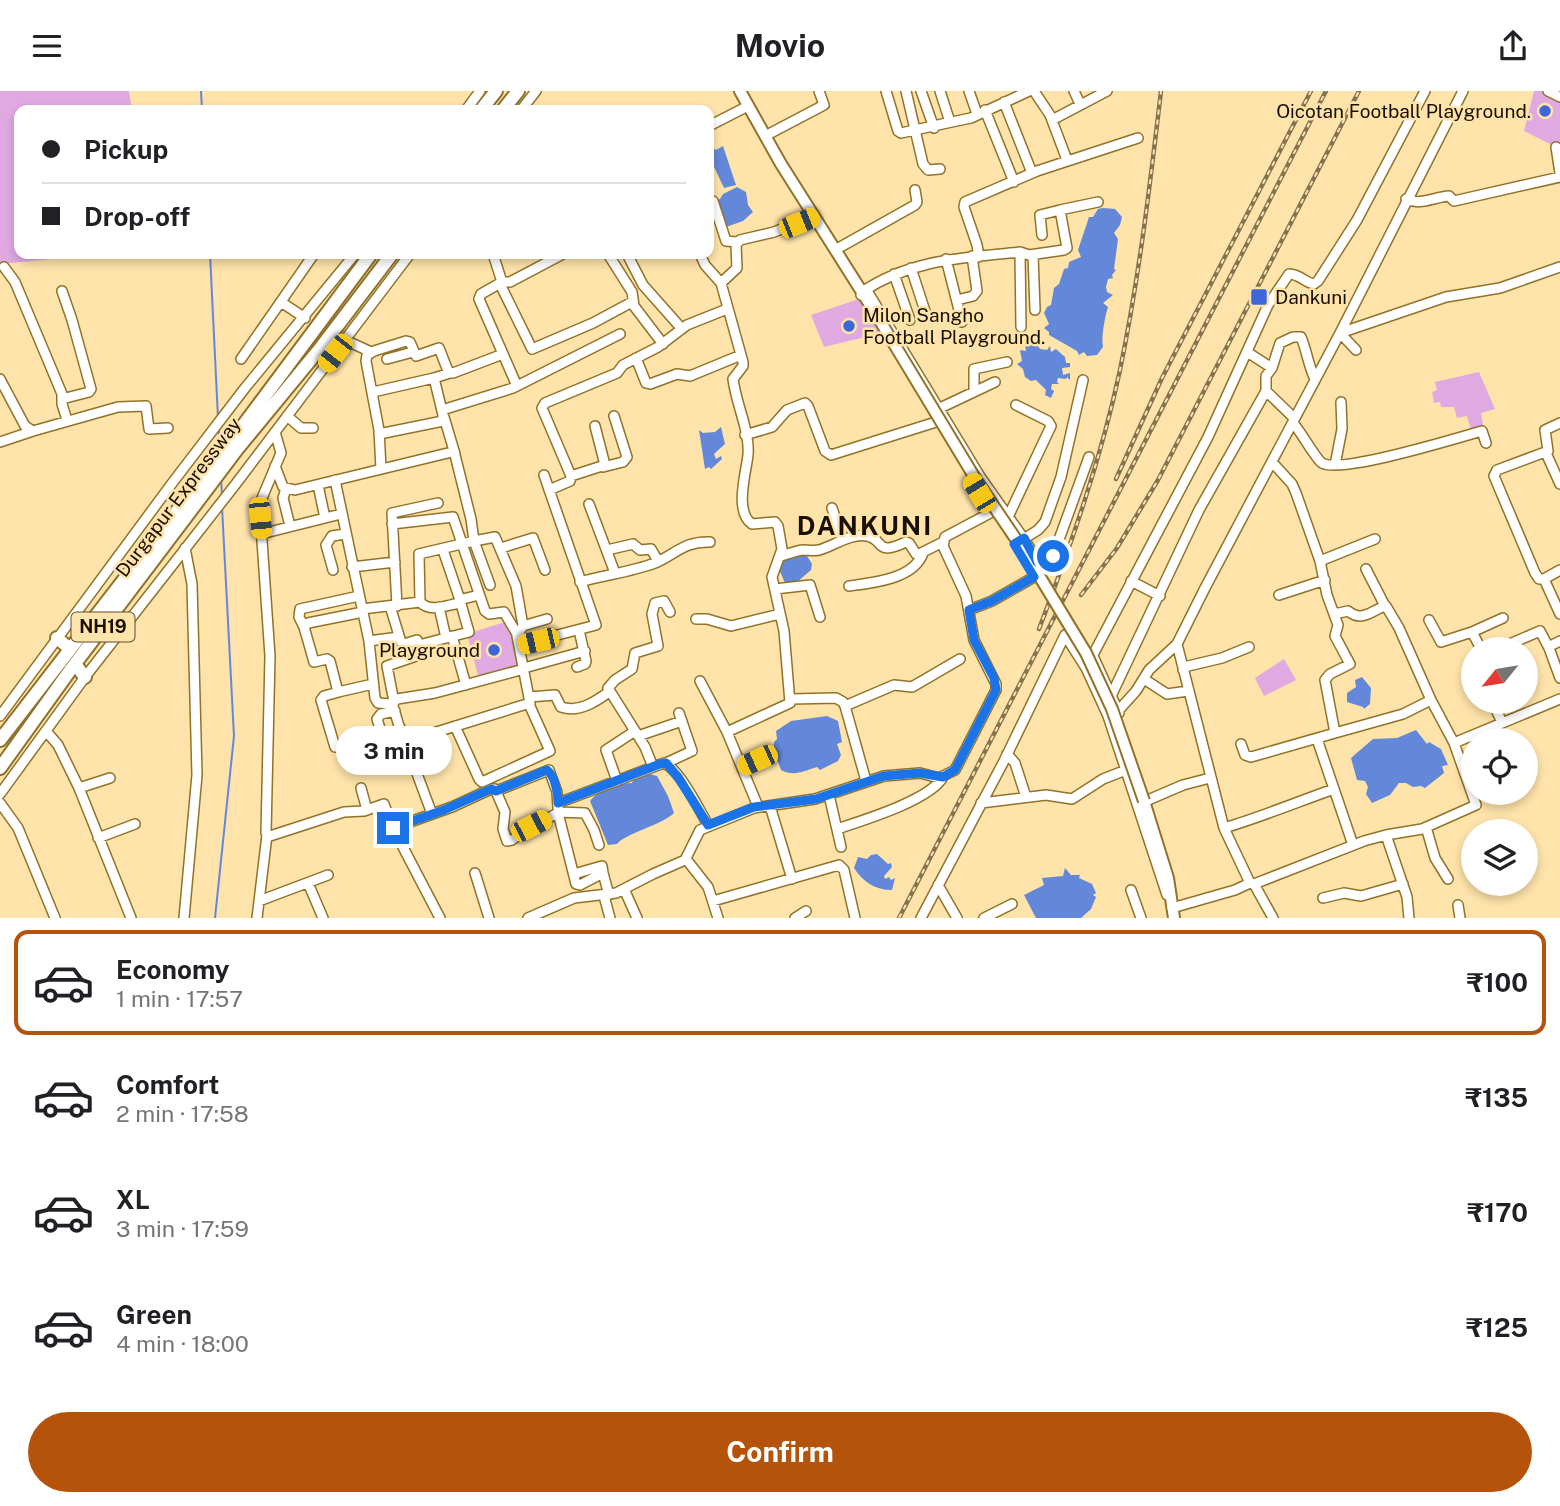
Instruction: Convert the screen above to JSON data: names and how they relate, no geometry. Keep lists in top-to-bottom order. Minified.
{"streets":{"highway":["Durgapur Expressway","NH19"]},"districts":["DANKUNI"],"places":{"other":["Oicotan Football Playground.","Milon Sangho Football Playground.","Playground"],"transit":["Dankuni"]},"north":"bottom left","page":{"header":"Movio","banner":["Pickup","Drop-off"],"bubble":"3 min","list":[{"name":"Economy","note":"1 min · 17:57","value":"₹100"},{"name":"Comfort","note":"2 min · 17:58","value":"₹135"},{"name":"XL","note":"3 min · 17:59","value":"₹170"},{"name":"Green","note":"4 min · 18:00","value":"₹125"}],"buttons":"Confirm"}}
